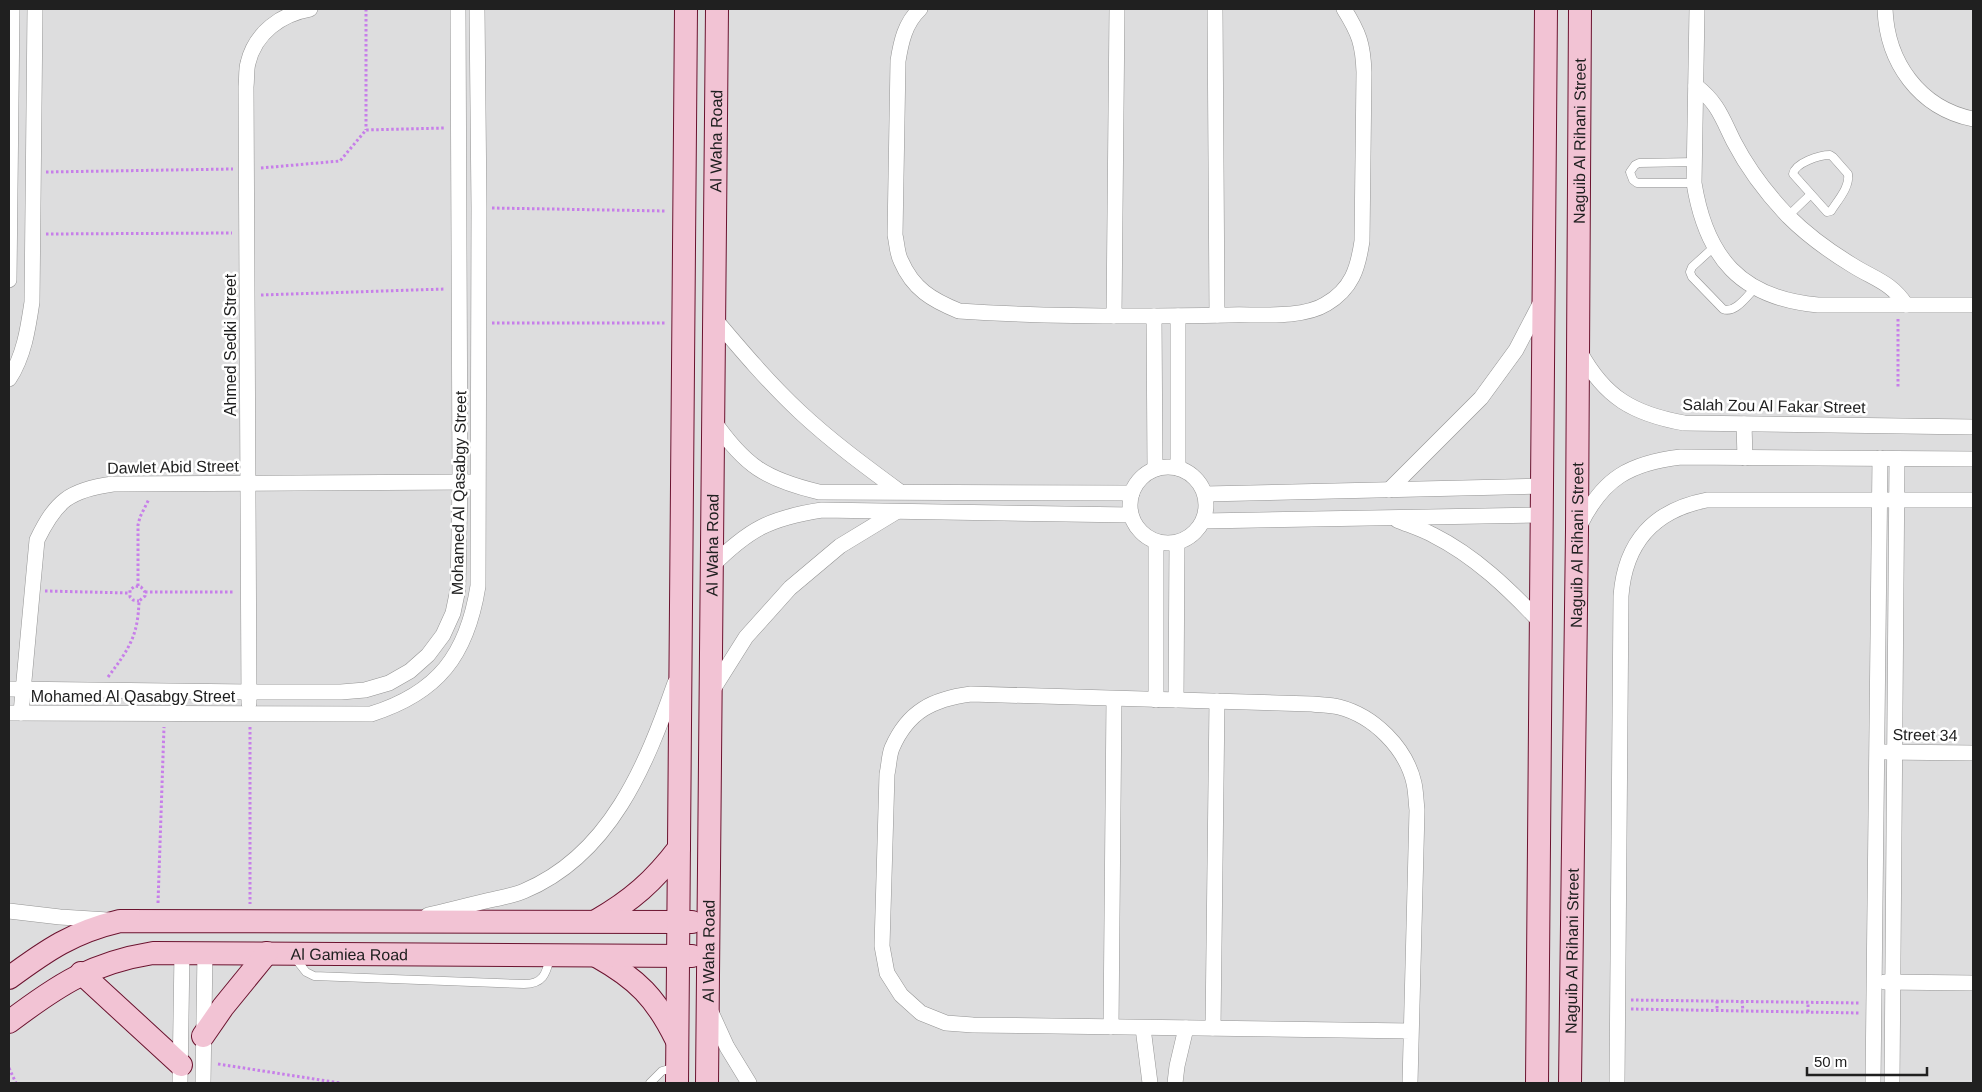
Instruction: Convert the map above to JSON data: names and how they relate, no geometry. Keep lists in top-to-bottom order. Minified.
{"streets":{"street":["Al Waha Road","Naguib Al Rihani Street","Ahmed Sedki Street","Salah Zou Al Fakar Street","Dawlet Abid Street","Mohamed Al Qasabgy Street","Street 34","Al Gamiea Road"]},"crossings":[["Al Waha Road","Al Gamiea Road"],["Naguib Al Rihani Street","Salah Zou Al Fakar Street"],["Ahmed Sedki Street","Dawlet Abid Street"],["Ahmed Sedki Street","Mohamed Al Qasabgy Street"],["Dawlet Abid Street","Mohamed Al Qasabgy Street"]],"scale_bar":"50 m"}
